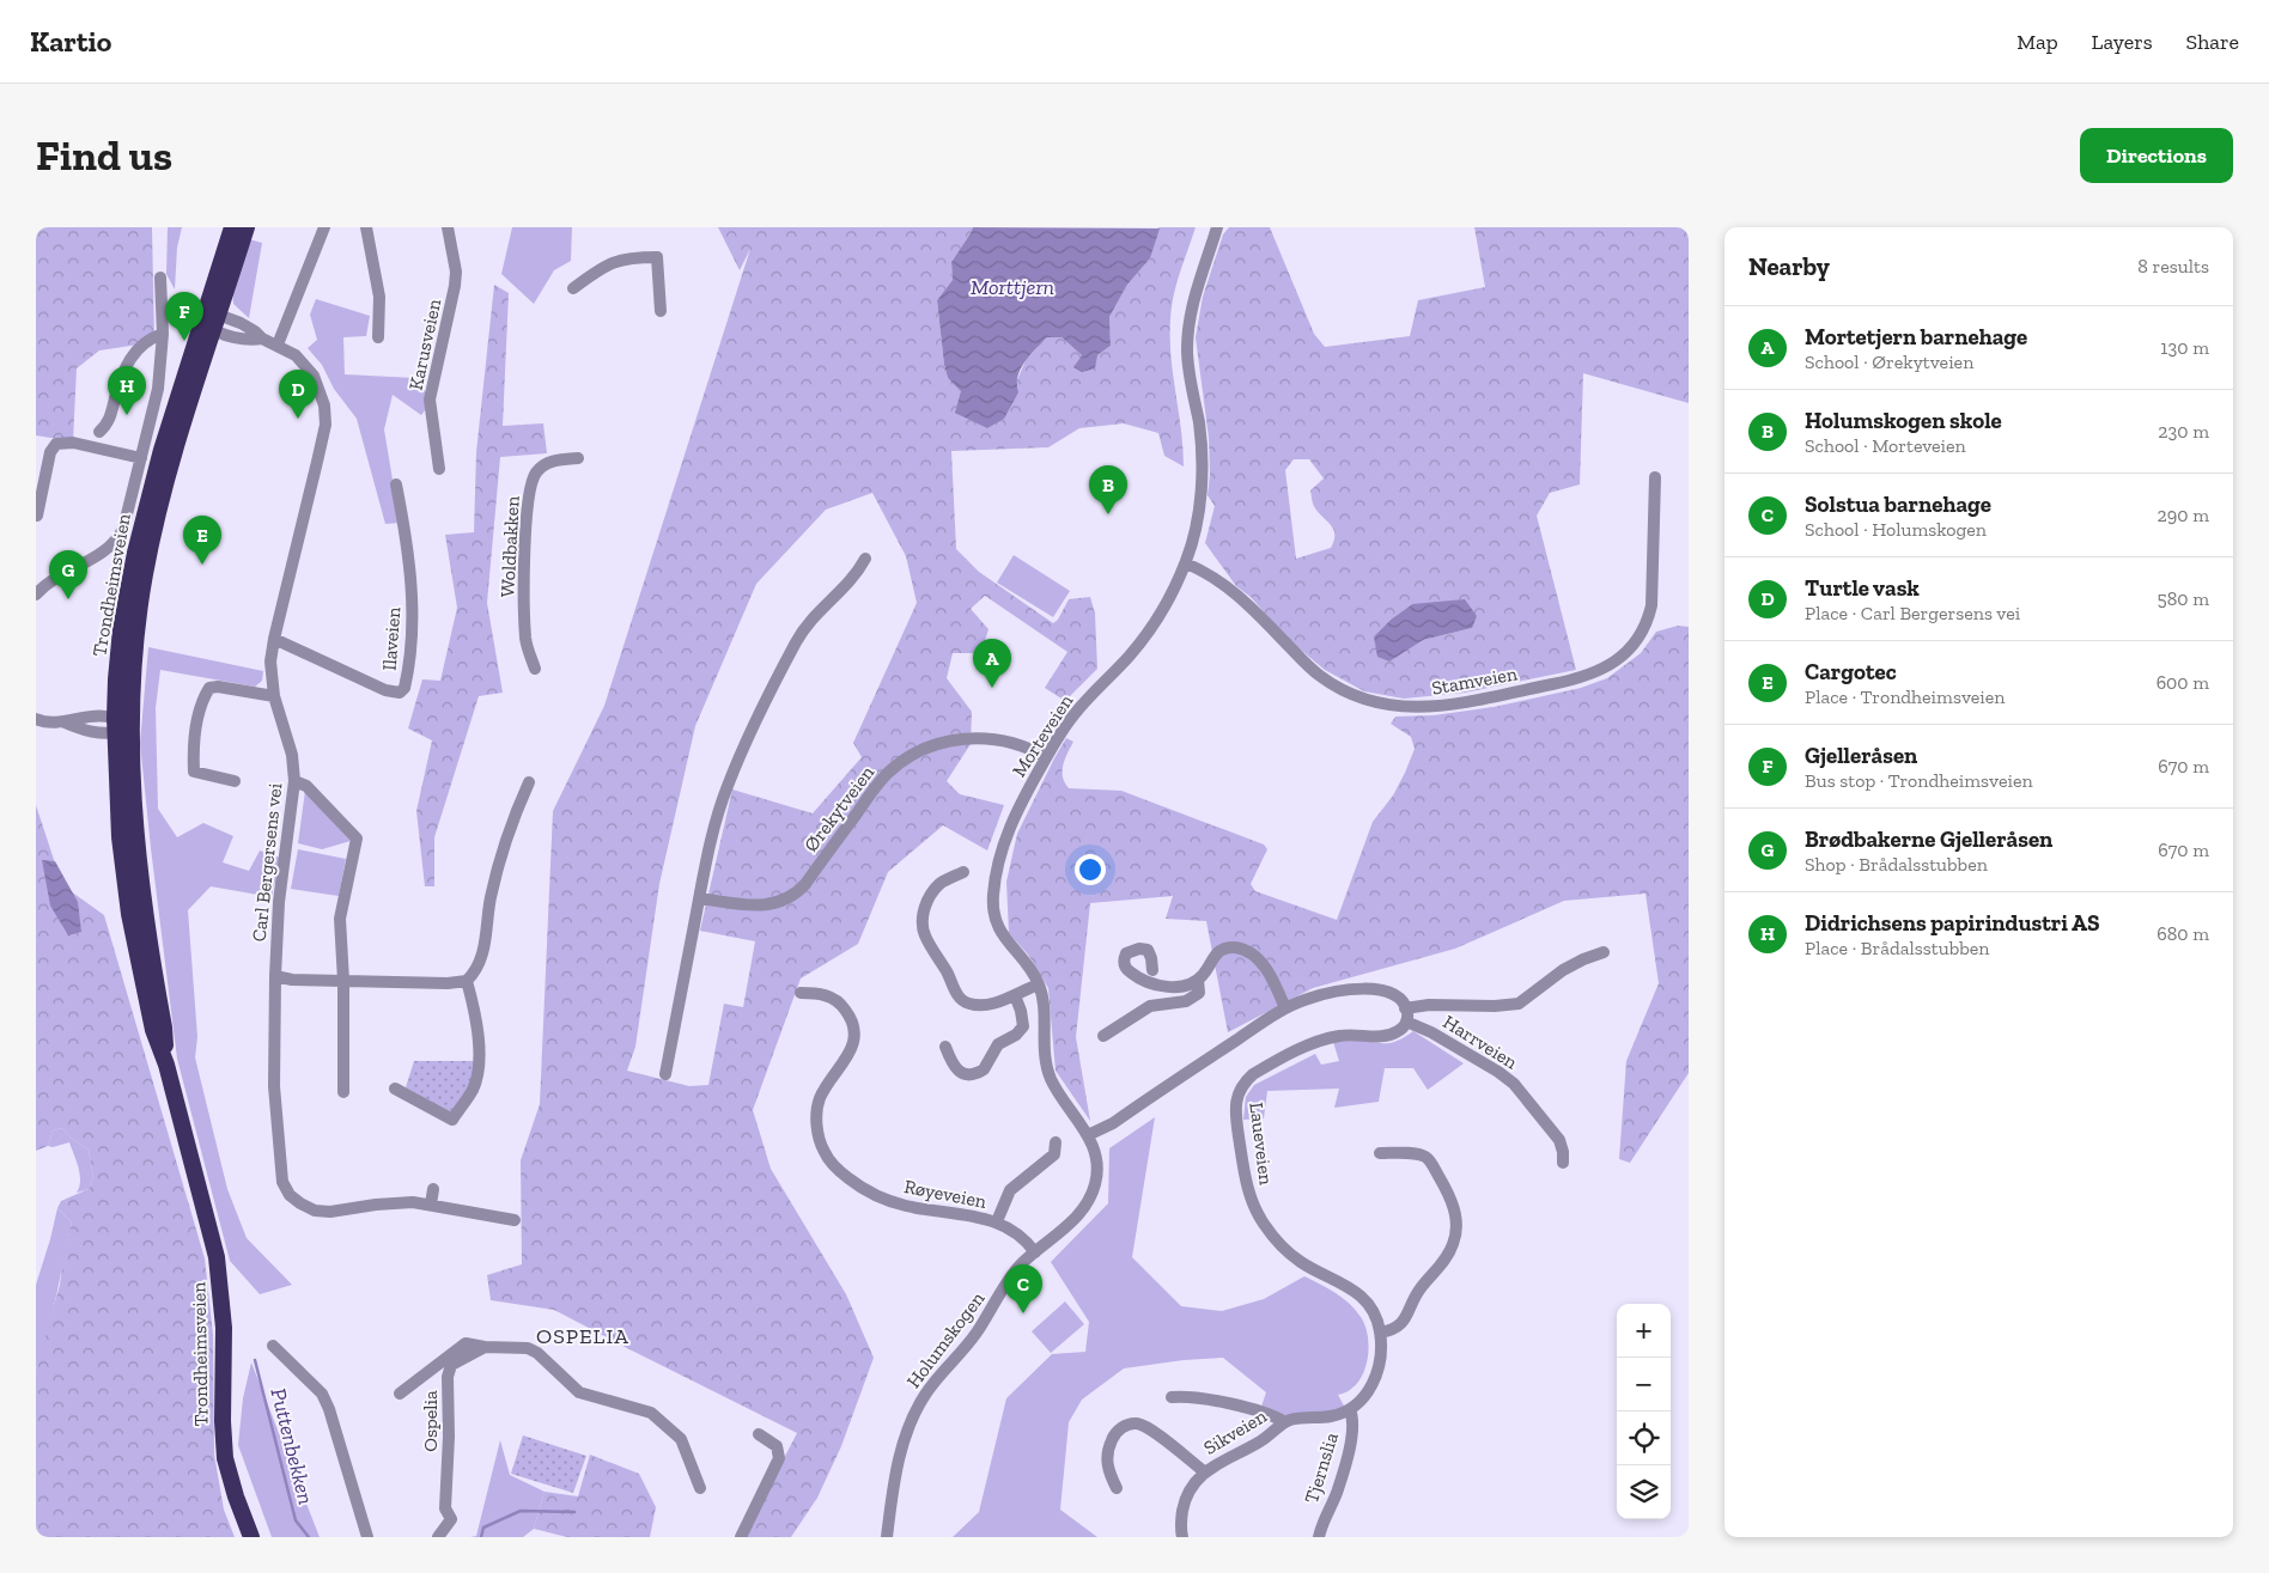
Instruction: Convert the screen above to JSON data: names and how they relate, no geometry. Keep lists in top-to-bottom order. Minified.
{"streets":{"highway":["Trondheimsveien"],"street":["Karusveien","Woldbakken","Ilaveien","Stamveien","Morteveien","Ørekytveien","Carl Bergersens vei","Harrveien","Laueveien","Røyeveien","Holumskogen","Ospelia","Sikveien","Tjernslia"]},"crossings":[["Trondheimsveien","Carl Bergersens vei"],["Ilaveien","Carl Bergersens vei"],["Stamveien","Morteveien"],["Morteveien","Ørekytveien"],["Morteveien","Røyeveien"],["Morteveien","Holumskogen"],["Harrveien","Laueveien"],["Røyeveien","Holumskogen"]],"districts":["OSPELIA"],"water":["Morttjern","Puttenbekken"],"page":{"header":"Kartio","nav":["Map","Layers","Share"],"buttons":"Directions","title":"Find us","heading":["Nearby","8 results"],"pins":["F","H","D","B","E","G","A","C"],"list":[{"mark":"A","name":"Mortetjern barnehage","note":"School · Ørekytveien","value":"130 m"},{"mark":"B","name":"Holumskogen skole","note":"School · Morteveien","value":"230 m"},{"mark":"C","name":"Solstua barnehage","note":"School · Holumskogen","value":"290 m"},{"mark":"D","name":"Turtle vask","note":"Place · Carl Bergersens vei","value":"580 m"},{"mark":"E","name":"Cargotec","note":"Place · Trondheimsveien","value":"600 m"},{"mark":"F","name":"Gjelleråsen","note":"Bus stop · Trondheimsveien","value":"670 m"},{"mark":"G","name":"Brødbakerne Gjelleråsen","note":"Shop · Brådalsstubben","value":"670 m"},{"mark":"H","name":"Didrichsens papirindustri AS","note":"Place · Brådalsstubben","value":"680 m"}],"map_buttons":["+","−"]}}
